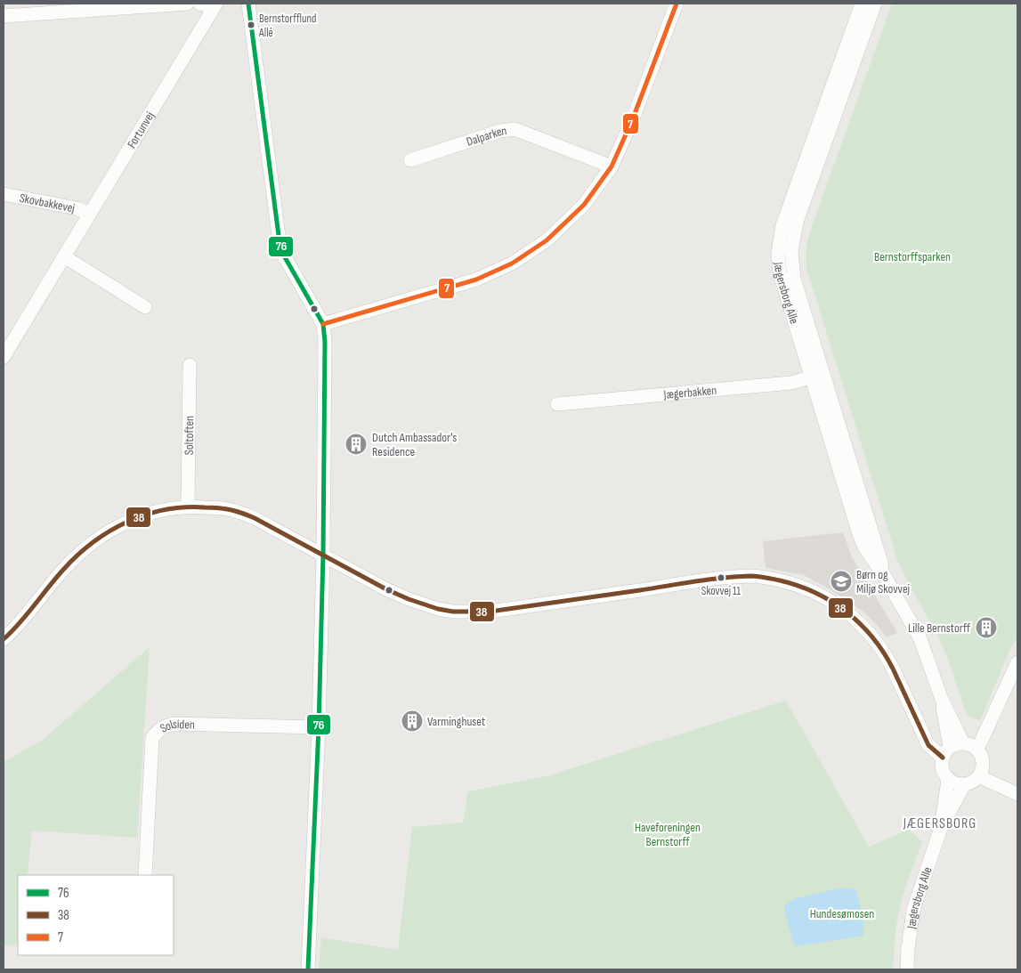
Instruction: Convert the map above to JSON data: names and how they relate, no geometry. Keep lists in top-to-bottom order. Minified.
{"streets":{"street":["Fortunvej","Dalparken","Skovbakkevej","Jægersborg Alle","Jægerbakken","Soltoften","Solsiden"]},"crossings":[["Fortunvej","Skovbakkevej"],["Jægersborg Alle","Jægerbakken"]],"districts":["JÆGERSBORG"],"parks":["Bernstorffsparken","Haveforeningen Bernstorff","Hundesømosen"],"places":{"other":["Bernstorfflund Allé","Skovvej 11"],"building":["Dutch Ambassador's Residence","Lille Bernstorff","Varminghuset"],"school or university":["Børn og Miljø Skovvej"]},"lines":["transit line 76","transit line 7","transit line 38"],"legend":["76","38","7"]}
